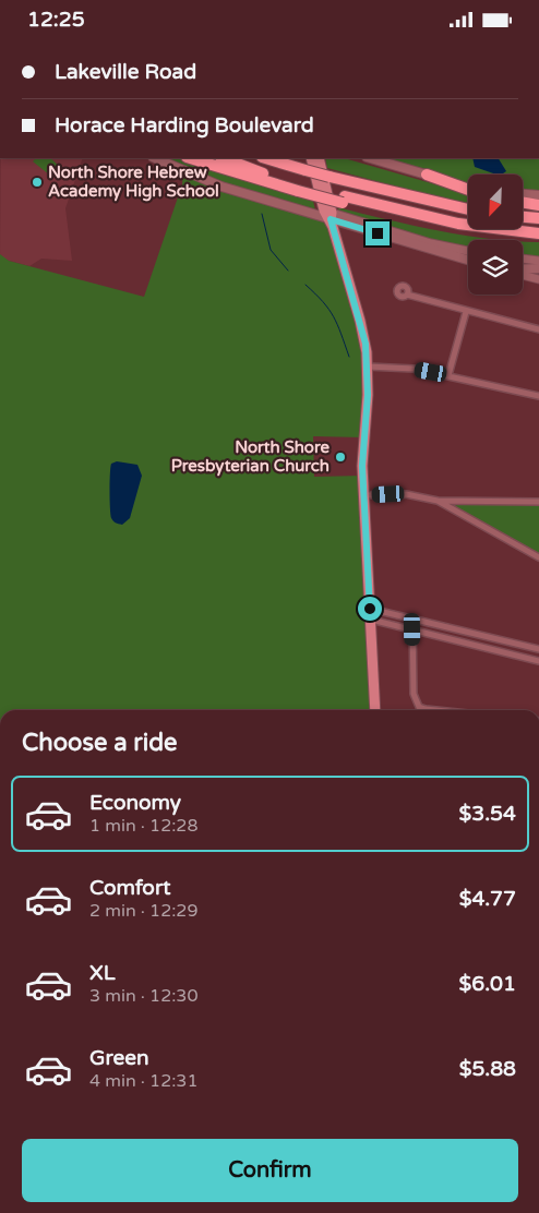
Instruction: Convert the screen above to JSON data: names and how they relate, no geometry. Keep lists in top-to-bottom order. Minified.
{"places":["North Shore Hebrew Academy High School","North Shore Presbyterian Church"],"north":"bottom left","page":{"status":"12:25","banner":["Lakeville Road","Horace Harding Boulevard"],"heading":"Choose a ride","list":[{"name":"Economy","note":"1 min · 12:28","value":"$3.54"},{"name":"Comfort","note":"2 min · 12:29","value":"$4.77"},{"name":"XL","note":"3 min · 12:30","value":"$6.01"},{"name":"Green","note":"4 min · 12:31","value":"$5.88"}],"buttons":"Confirm"}}
